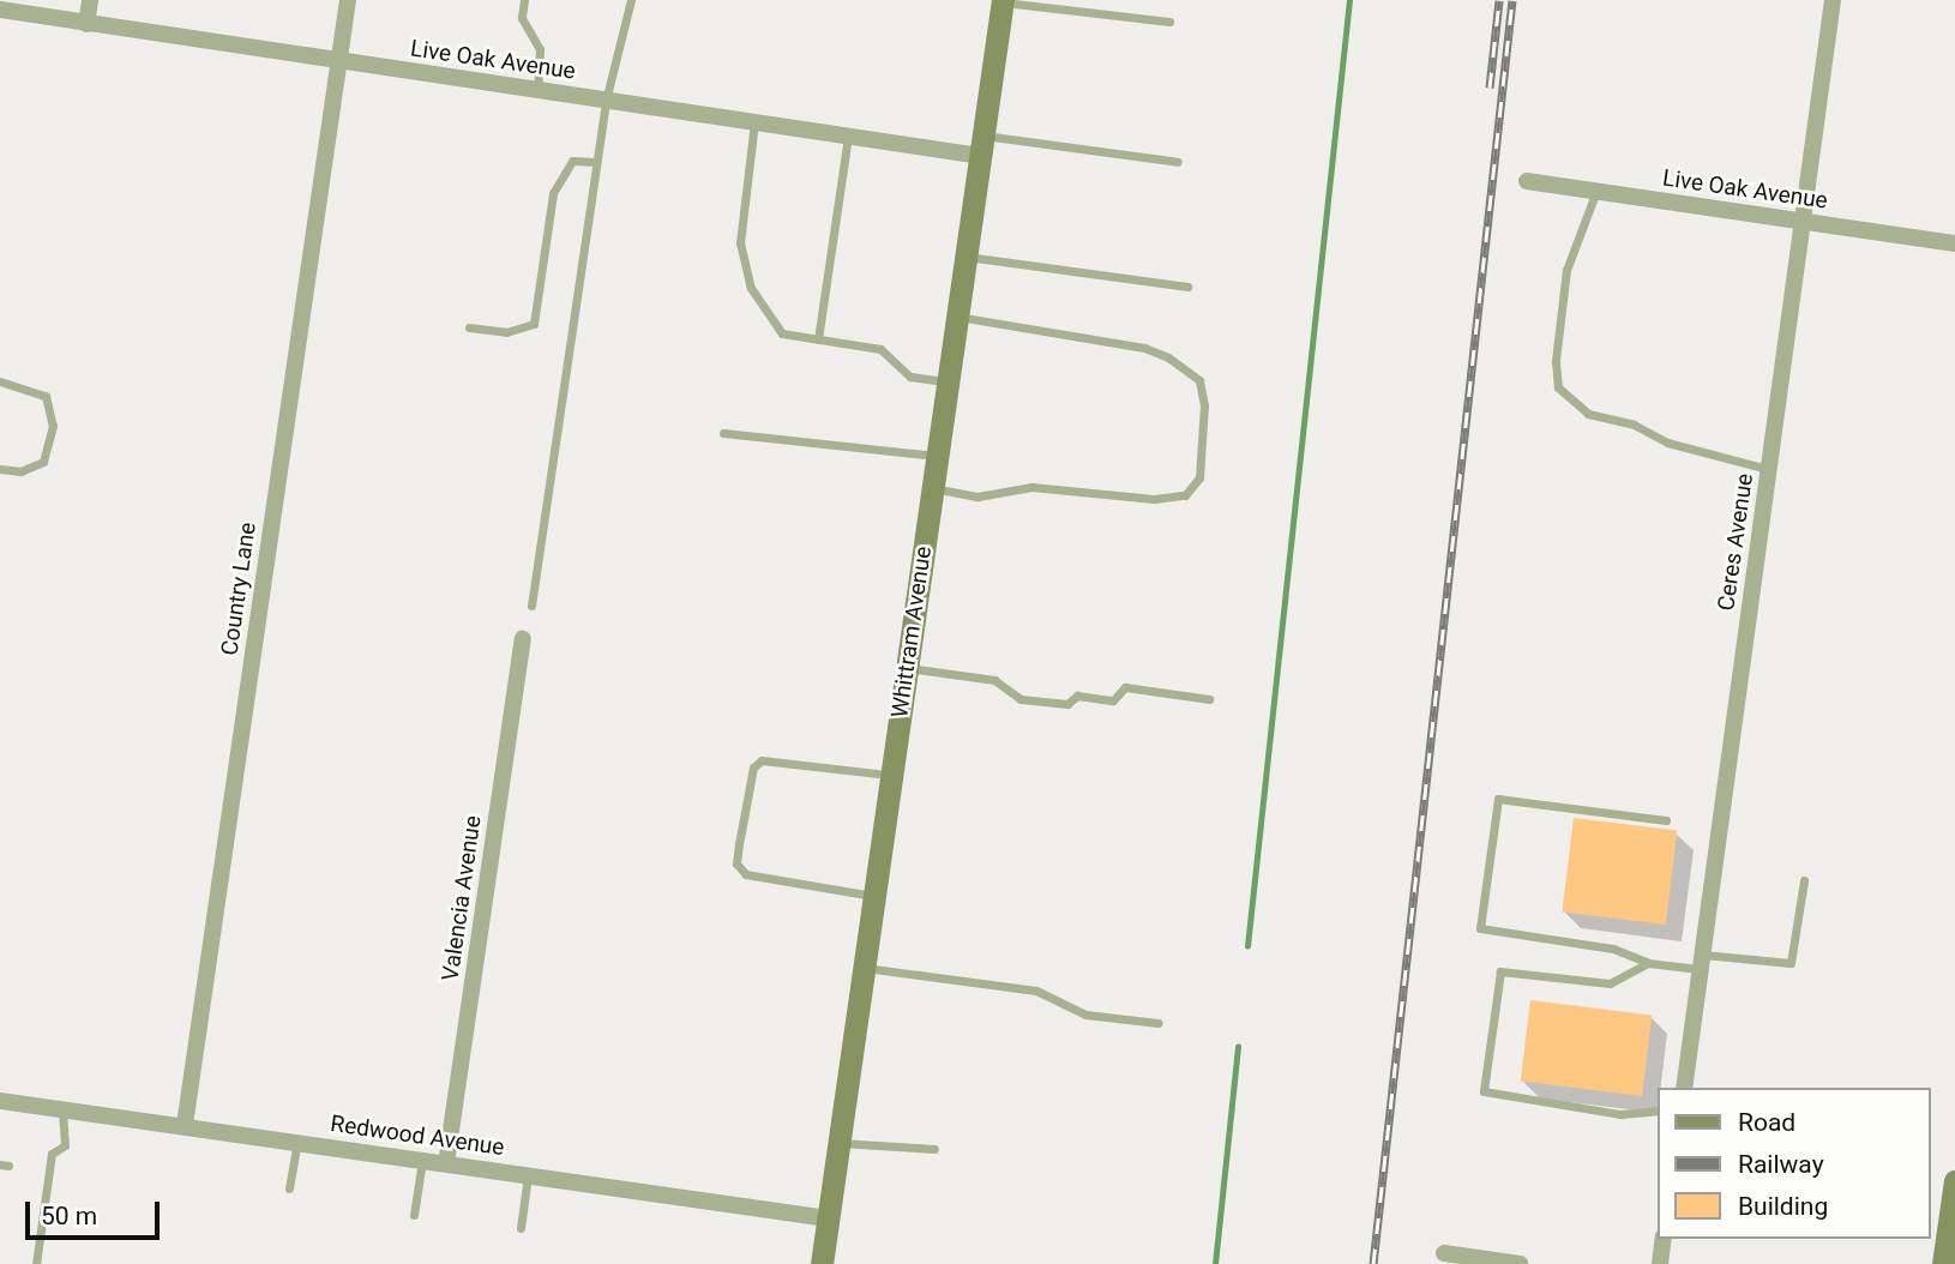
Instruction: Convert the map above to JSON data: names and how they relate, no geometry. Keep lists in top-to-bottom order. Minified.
{"streets":{"street":["Live Oak Avenue","Ceres Avenue","Country Lane","Whittram Avenue","Valencia Avenue","Redwood Avenue"]},"crossings":[["Live Oak Avenue","Ceres Avenue"],["Live Oak Avenue","Country Lane"],["Live Oak Avenue","Whittram Avenue"],["Country Lane","Redwood Avenue"],["Whittram Avenue","Redwood Avenue"],["Valencia Avenue","Redwood Avenue"]],"legend":["Road","Railway","Building"],"scale_bar":"50 m"}
